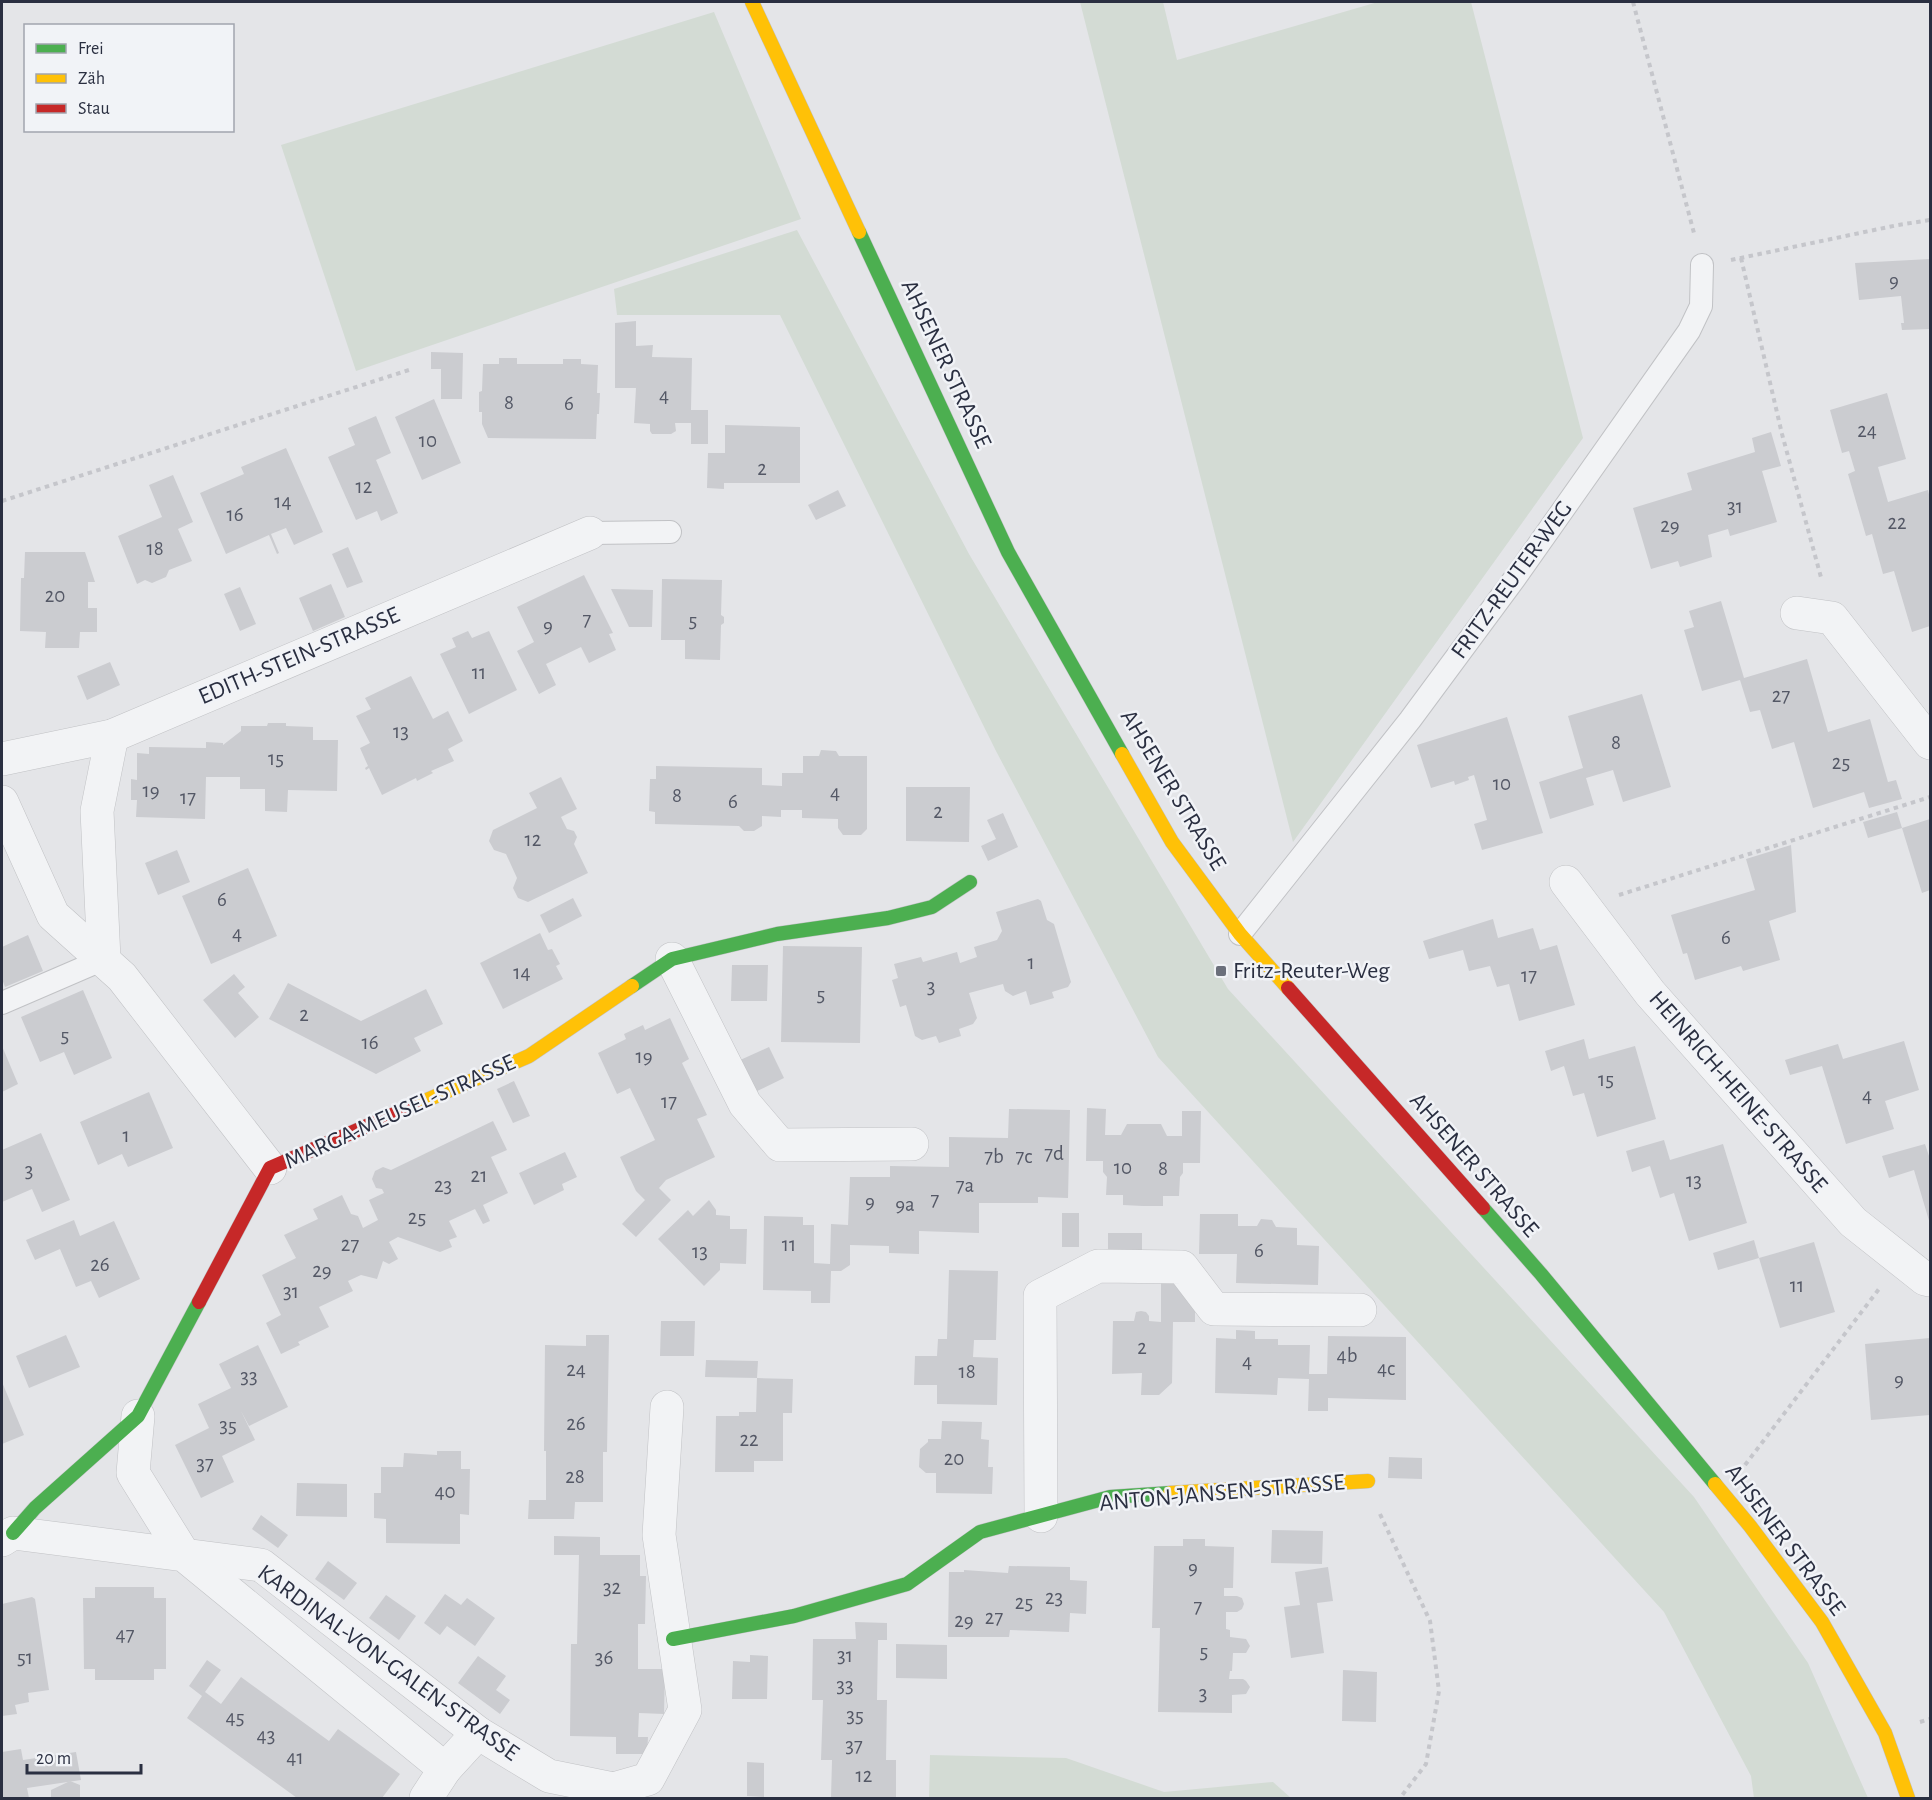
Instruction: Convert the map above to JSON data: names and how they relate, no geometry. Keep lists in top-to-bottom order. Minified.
{"streets":{"main road":["AHSENER STRASSE","MARGA-MEUSEL-STRASSE","ANTON-JANSEN-STRASSE"],"street":["EDITH-STEIN-STRASSE","HEINRICH-HEINE-STRASSE","KARDINAL-VON-GALEN-STRASSE"],"lane":["FRITZ-REUTER-WEG"]},"crossings":[["AHSENER STRASSE","FRITZ-REUTER-WEG"],["MARGA-MEUSEL-STRASSE","KARDINAL-VON-GALEN-STRASSE"]],"places":{"transit":["Fritz-Reuter-Weg"]},"house_numbers":["9","4","8","6","24","10","2","12","14","31","16","22","29","18","20","7","5","9","11","27","13","8","15","25","10","19","4","8","17","6","2","12","6","4","6","1","14","17","3","5","2","5","16","19","15","4","17","1","7d","7b","7c","10","8","3","21","13","23","7a","7","9","9a","25","27","11","6","13","26","29","11","31","2","4b","4","4c","24","18","33","9","26","35","22","20","37","28","40","9","32","23","25","7","27","29","47","5","31","51","36","33","3","35","45","43","37","41","12"],"legend":["Frei","Zäh","Stau"],"scale_bar":"20 m"}
